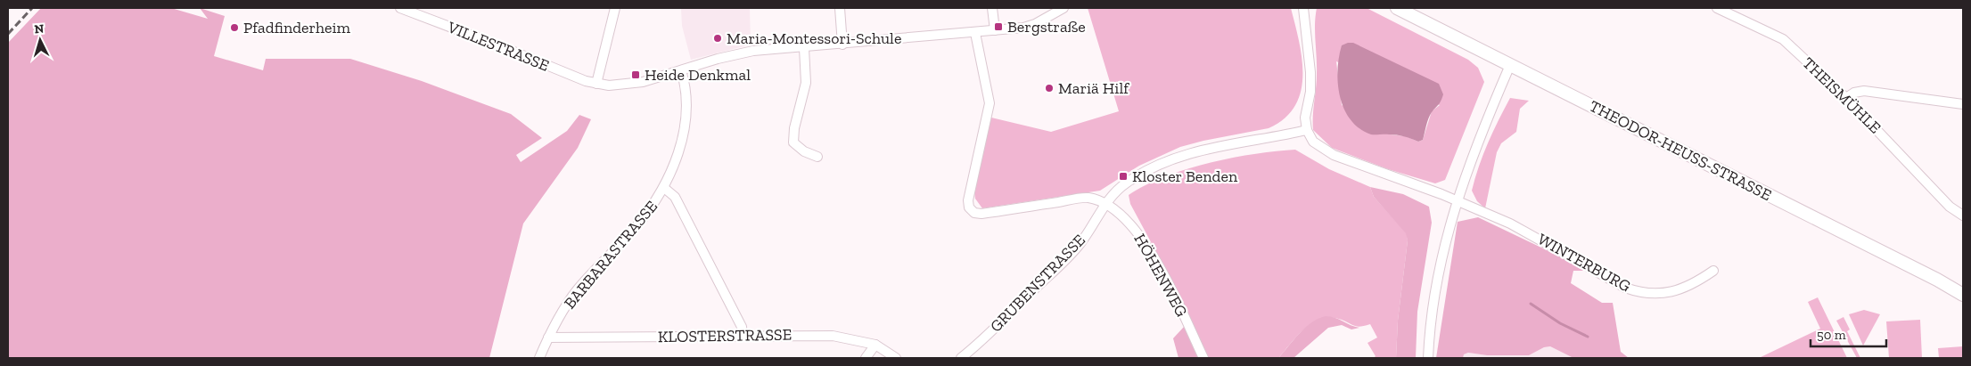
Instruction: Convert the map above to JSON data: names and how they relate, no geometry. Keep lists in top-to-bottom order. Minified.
{"streets":{"main road":["THEODOR-HEUSS-STRASSE"],"street":["VILLESTRASSE","THEISMÜHLE","BARBARASTRASSE","WINTERBURG","HÖHENWEG","GRUBENSTRASSE","KLOSTERSTRASSE"]},"crossings":[["BARBARASTRASSE","KLOSTERSTRASSE"],["HÖHENWEG","GRUBENSTRASSE"]],"places":{"transit":["Bergstraße","Heide Denkmal","Kloster Benden"],"other":["Pfadfinderheim","Maria-Montessori-Schule","Mariä Hilf"]},"scale_bar":"50 m","north":"top"}
